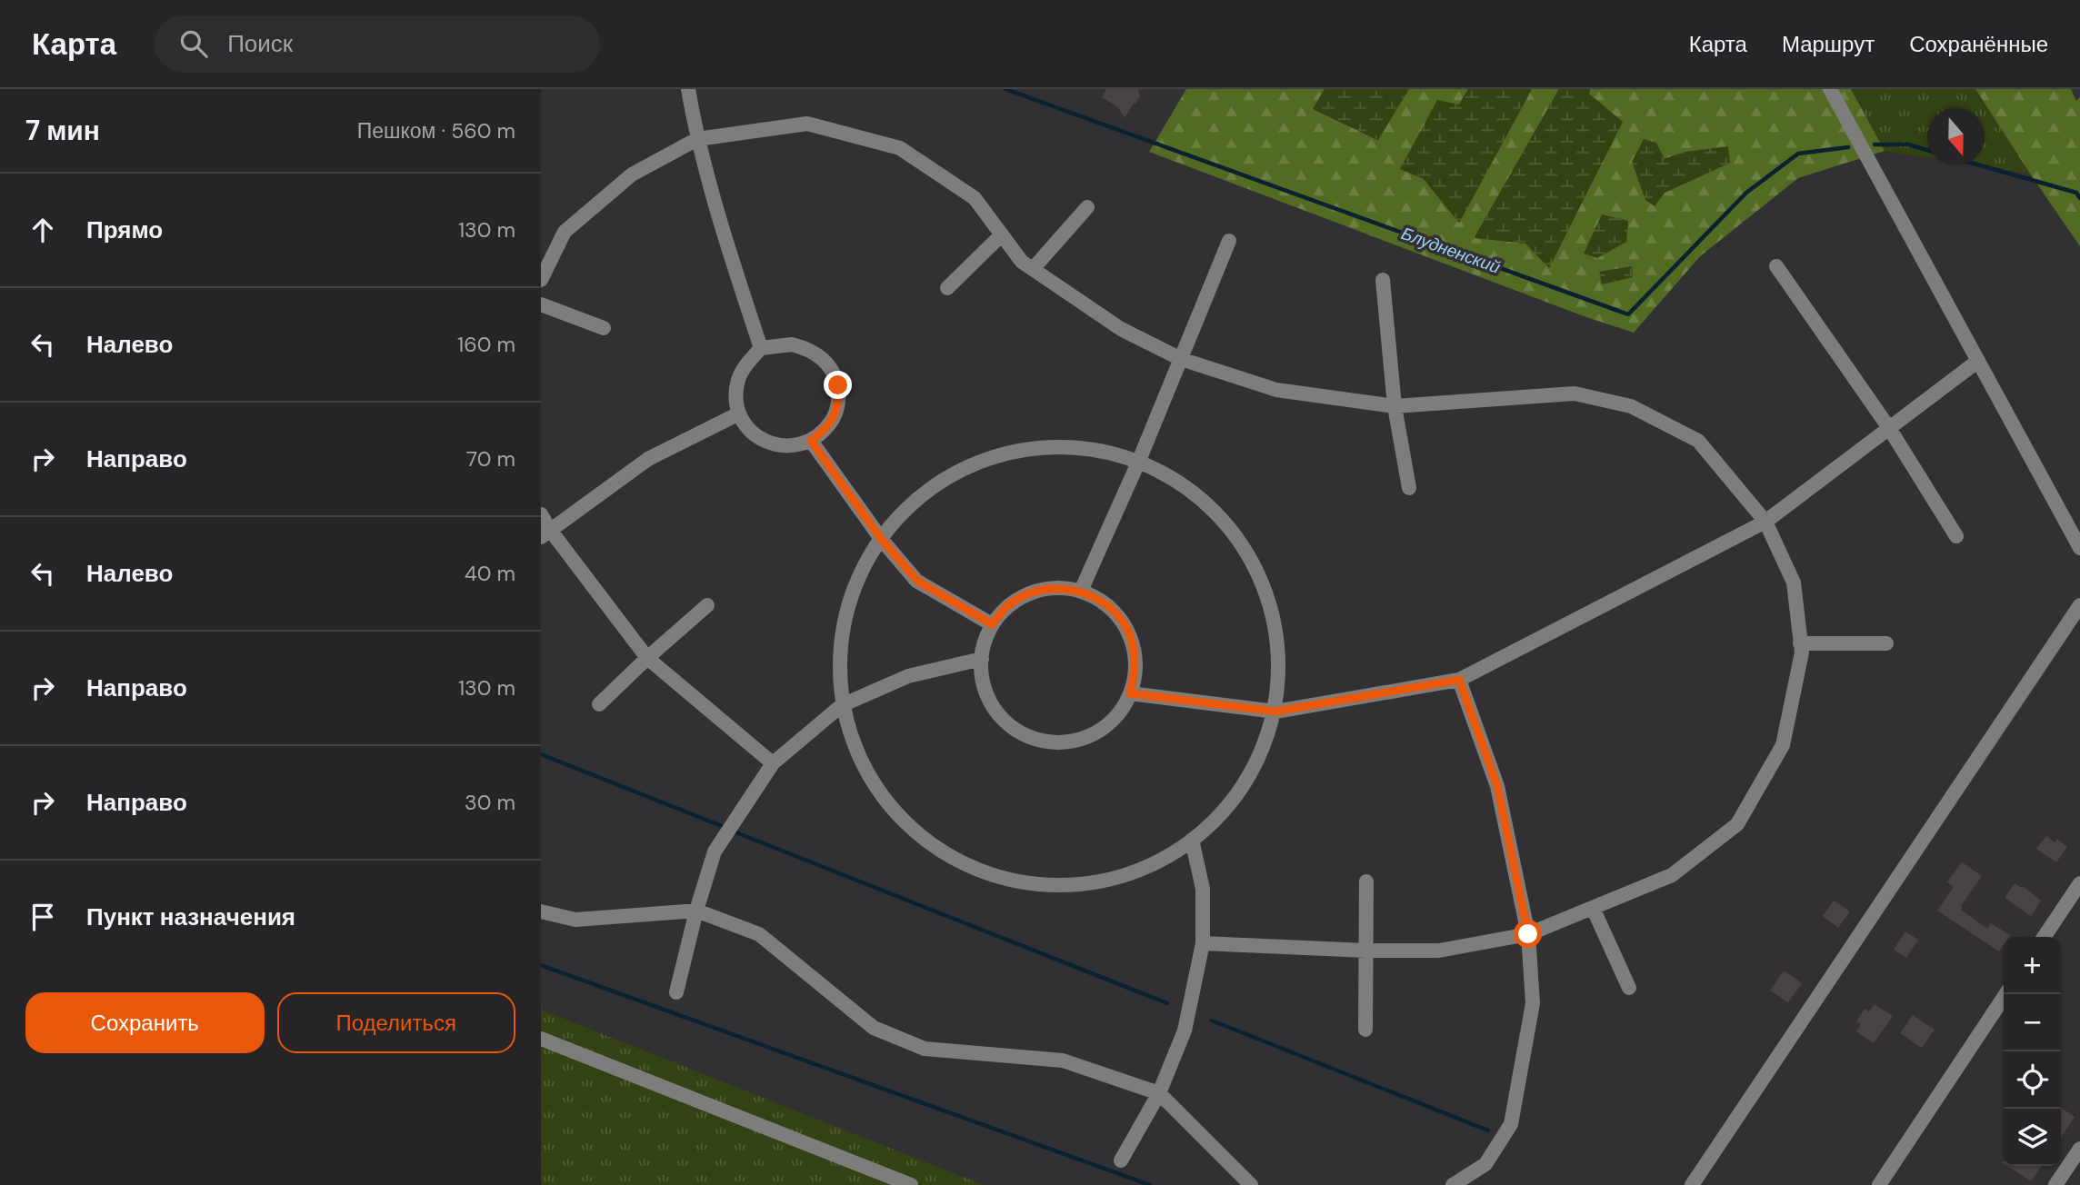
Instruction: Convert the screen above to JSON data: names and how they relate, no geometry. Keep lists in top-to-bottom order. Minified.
{"water":["Блудненский"],"north":"bottom","page":{"header":"Карта","search":"Поиск","nav":["Карта","Маршрут","Сохранённые"],"heading":["7 мин","Пешком · 560 m"],"list":[["Прямо","130 m"],["Налево","160 m"],["Направо","70 m"],["Налево","40 m"],["Направо","130 m"],["Направо","30 m"],"Пункт назначения"],"map_buttons":["+","−"],"buttons":["Сохранить","Поделиться"]}}
